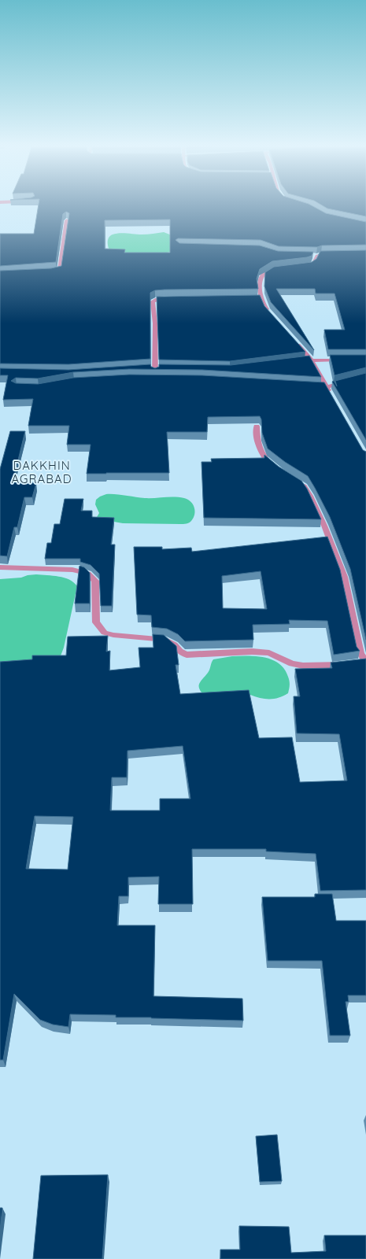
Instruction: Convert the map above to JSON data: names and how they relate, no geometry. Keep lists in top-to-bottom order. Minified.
{"districts":["DAKKHIN AGRABAD"]}
